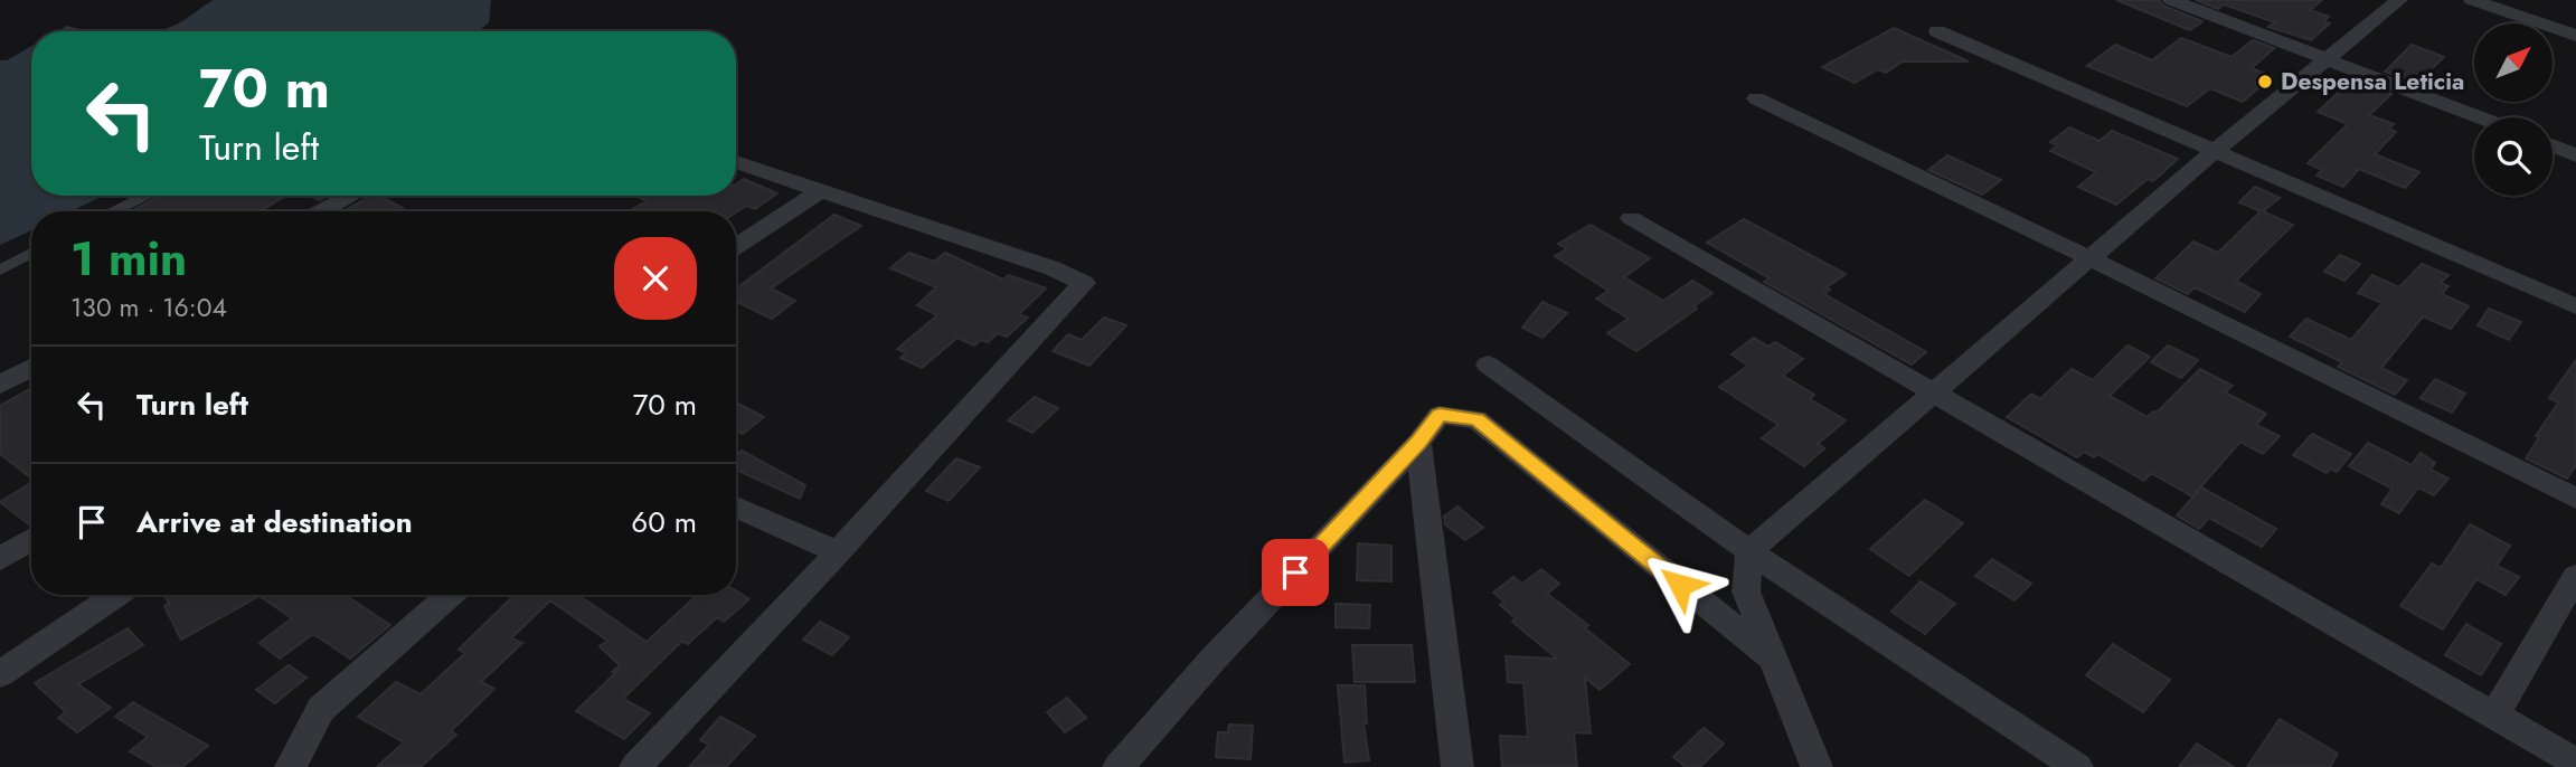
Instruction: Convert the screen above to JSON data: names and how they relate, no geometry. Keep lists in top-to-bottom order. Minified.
{"places":["Despensa Leticia"],"north":"top right","page":{"turn":["70 m","Turn left"],"heading":["1 min","130 m · 16:04"],"list":[{"name":"Turn left","value":"70 m"},{"name":"Arrive at destination","value":"60 m"}]}}
